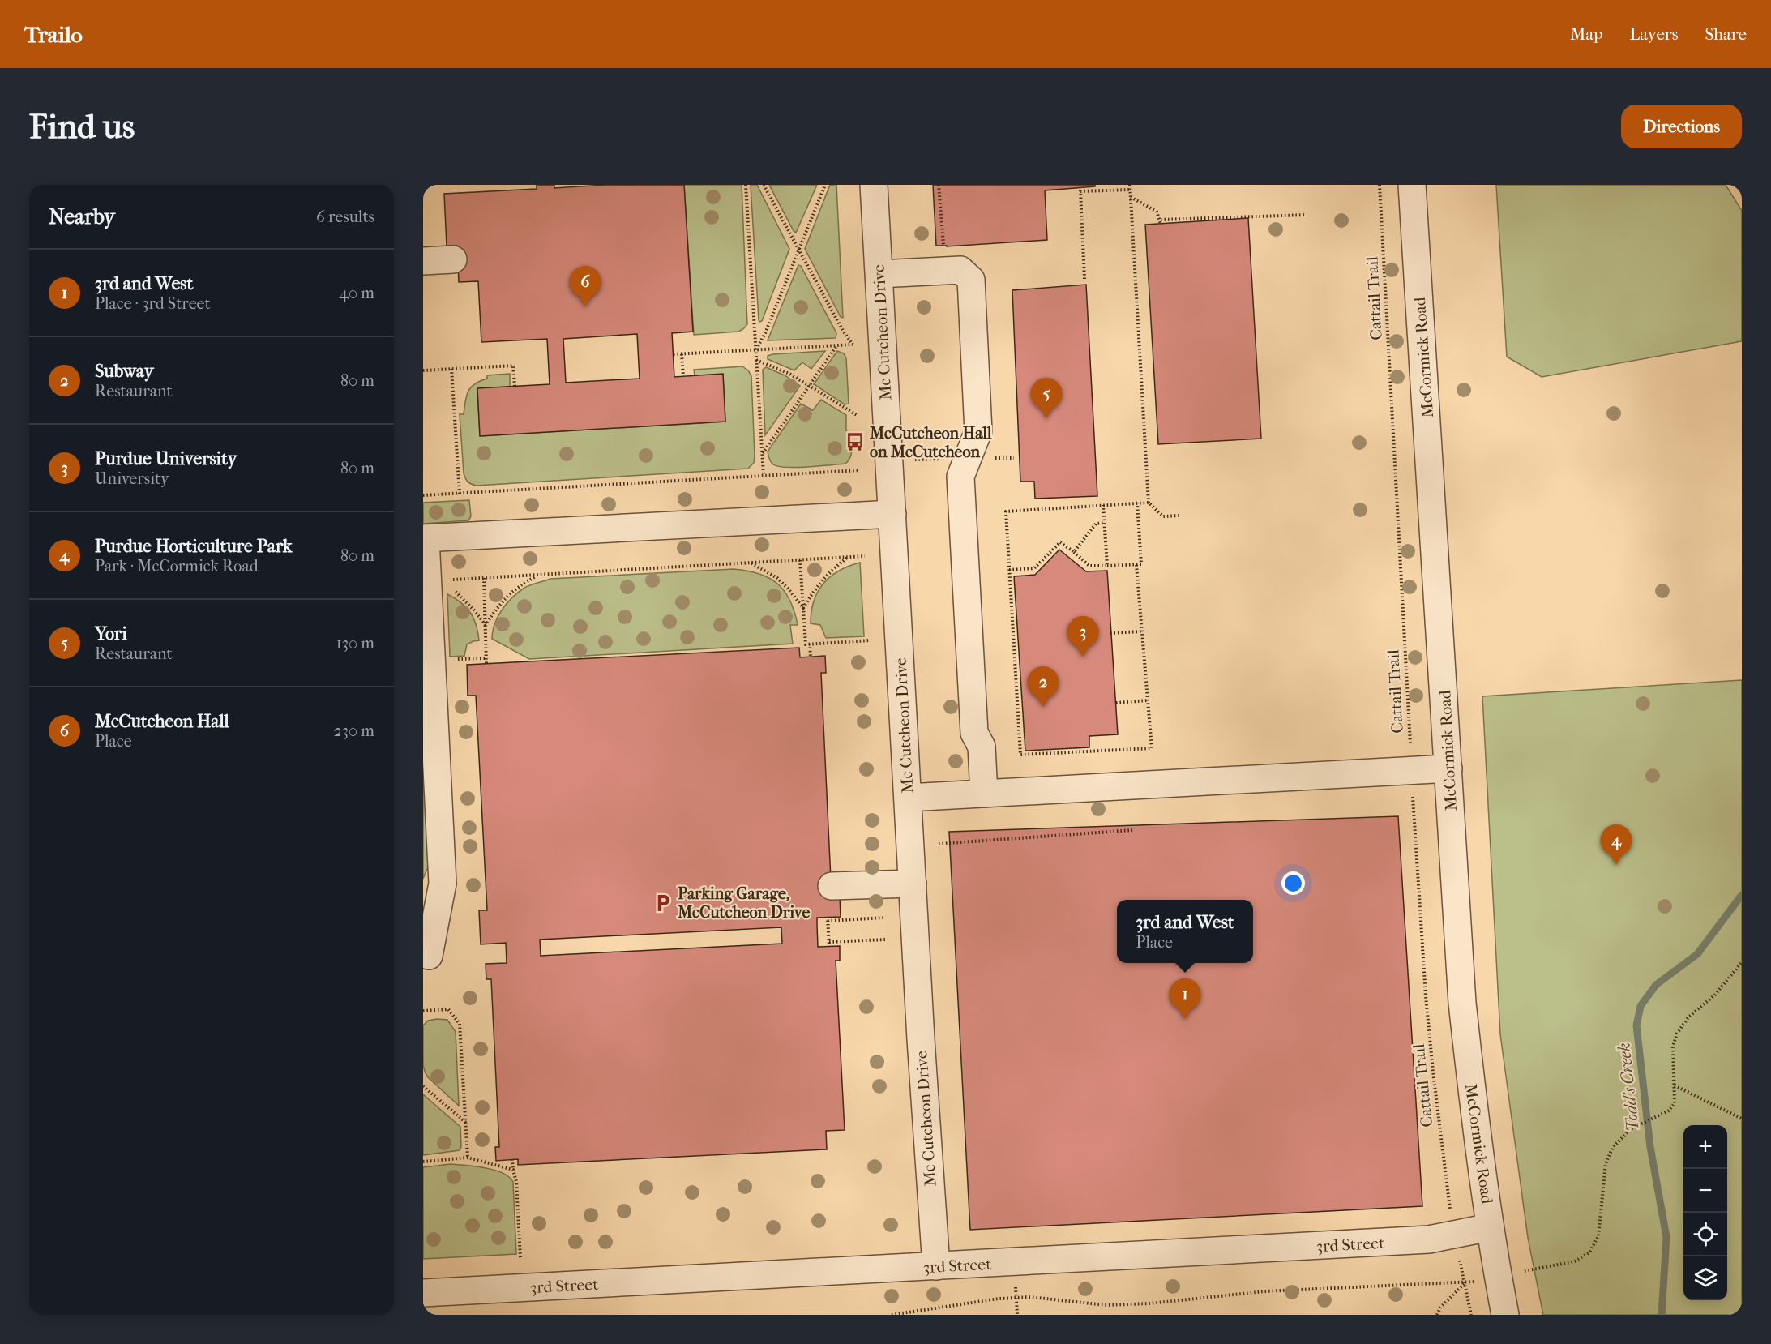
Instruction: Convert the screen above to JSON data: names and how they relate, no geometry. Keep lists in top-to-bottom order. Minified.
{"streets":{"street":["Mc Cutcheon Drive","McCormick Road","3rd Street"],"path":["Cattail Trail"]},"crossings":[["Mc Cutcheon Drive","3rd Street"],["McCormick Road","3rd Street"]],"water":["Todd's Creek"],"places":{"bus stop":["McCutcheon Hall on McCutcheon"],"parking":["Parking Garage, McCutcheon Drive"]},"page":{"header":"Trailo","nav":["Map","Layers","Share"],"buttons":"Directions","title":"Find us","heading":["Nearby","6 results"],"list":[{"mark":"1","name":"3rd and West","note":"Place · 3rd Street","value":"40 m"},{"mark":"2","name":"Subway","note":"Restaurant","value":"80 m"},{"mark":"3","name":"Purdue University","note":"University","value":"80 m"},{"mark":"4","name":"Purdue Horticulture Park","note":"Park · McCormick Road","value":"80 m"},{"mark":"5","name":"Yori","note":"Restaurant","value":"130 m"},{"mark":"6","name":"McCutcheon Hall","note":"Place","value":"230 m"}],"pins":["6","5","3","2","4","1"],"popup":["3rd and West","Place"],"map_buttons":["+","−"]}}
